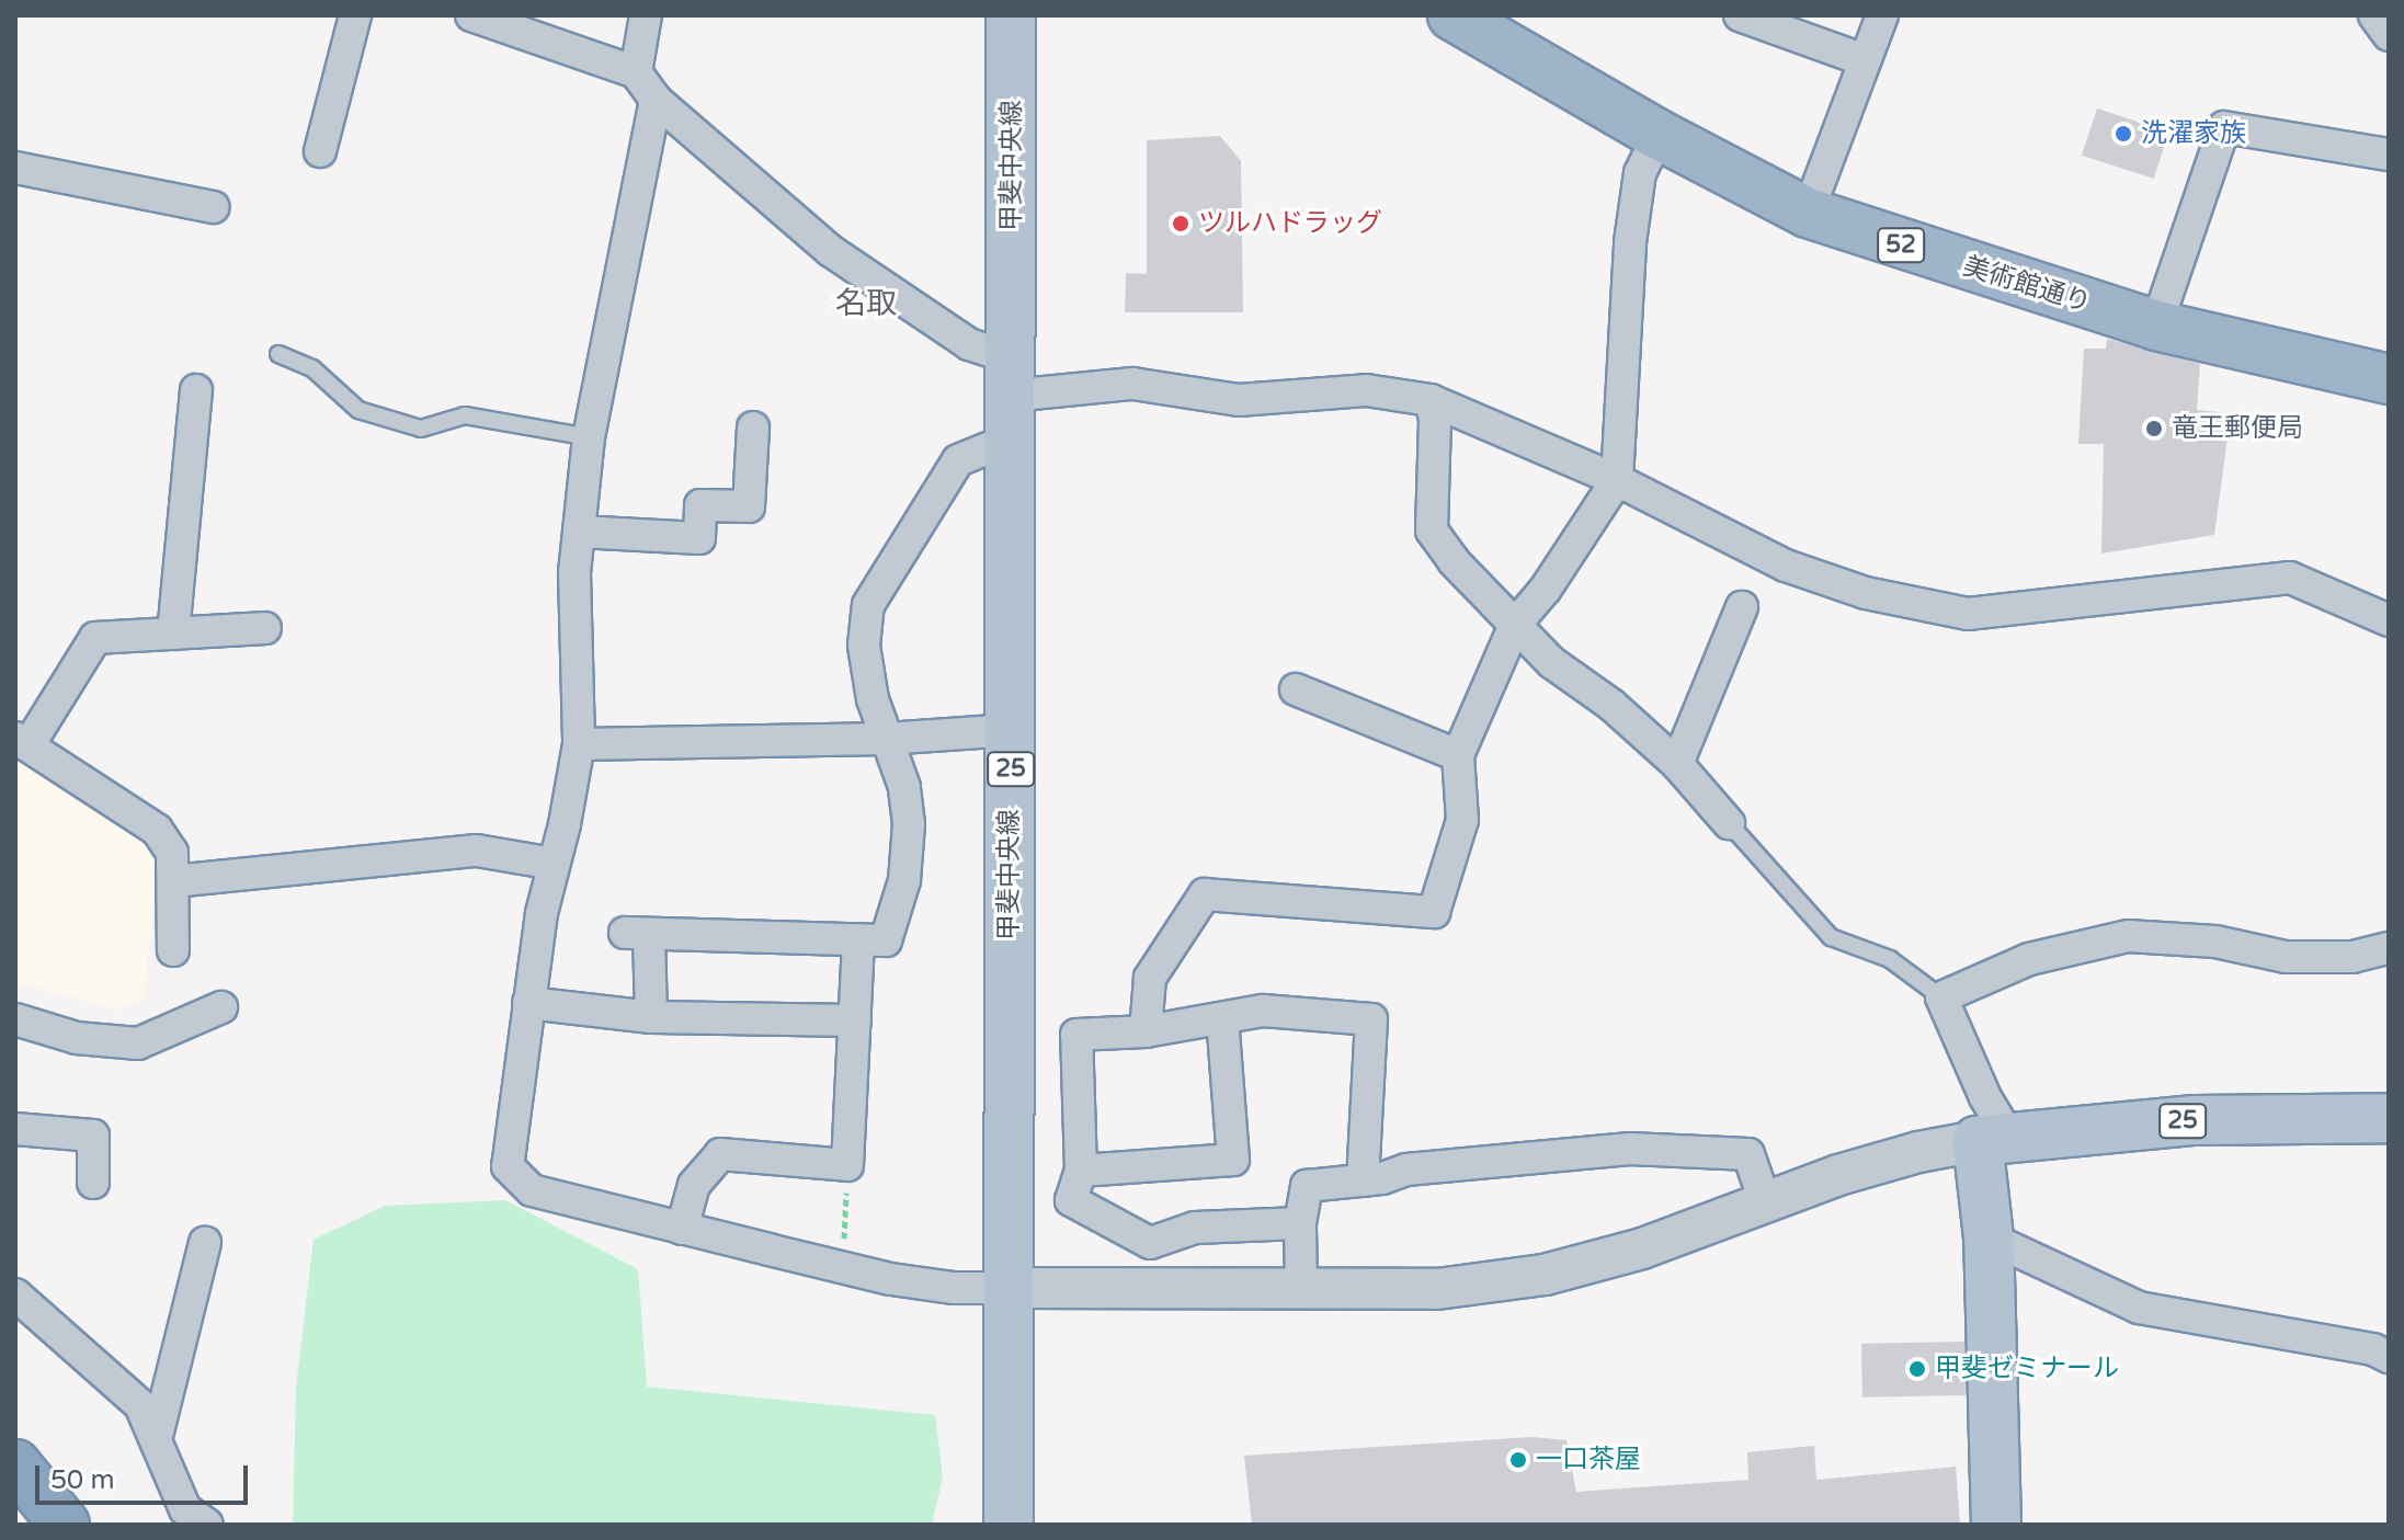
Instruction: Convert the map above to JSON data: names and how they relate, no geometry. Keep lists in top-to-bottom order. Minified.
{"streets":{"highway":["52","美術館通り"],"main road":["甲斐中央線","25"]},"districts":["名取"],"places":["洗濯家族","ツルハドラッグ","竜王郵便局","甲斐ゼミナール","一口茶屋"],"scale_bar":"50 m"}
